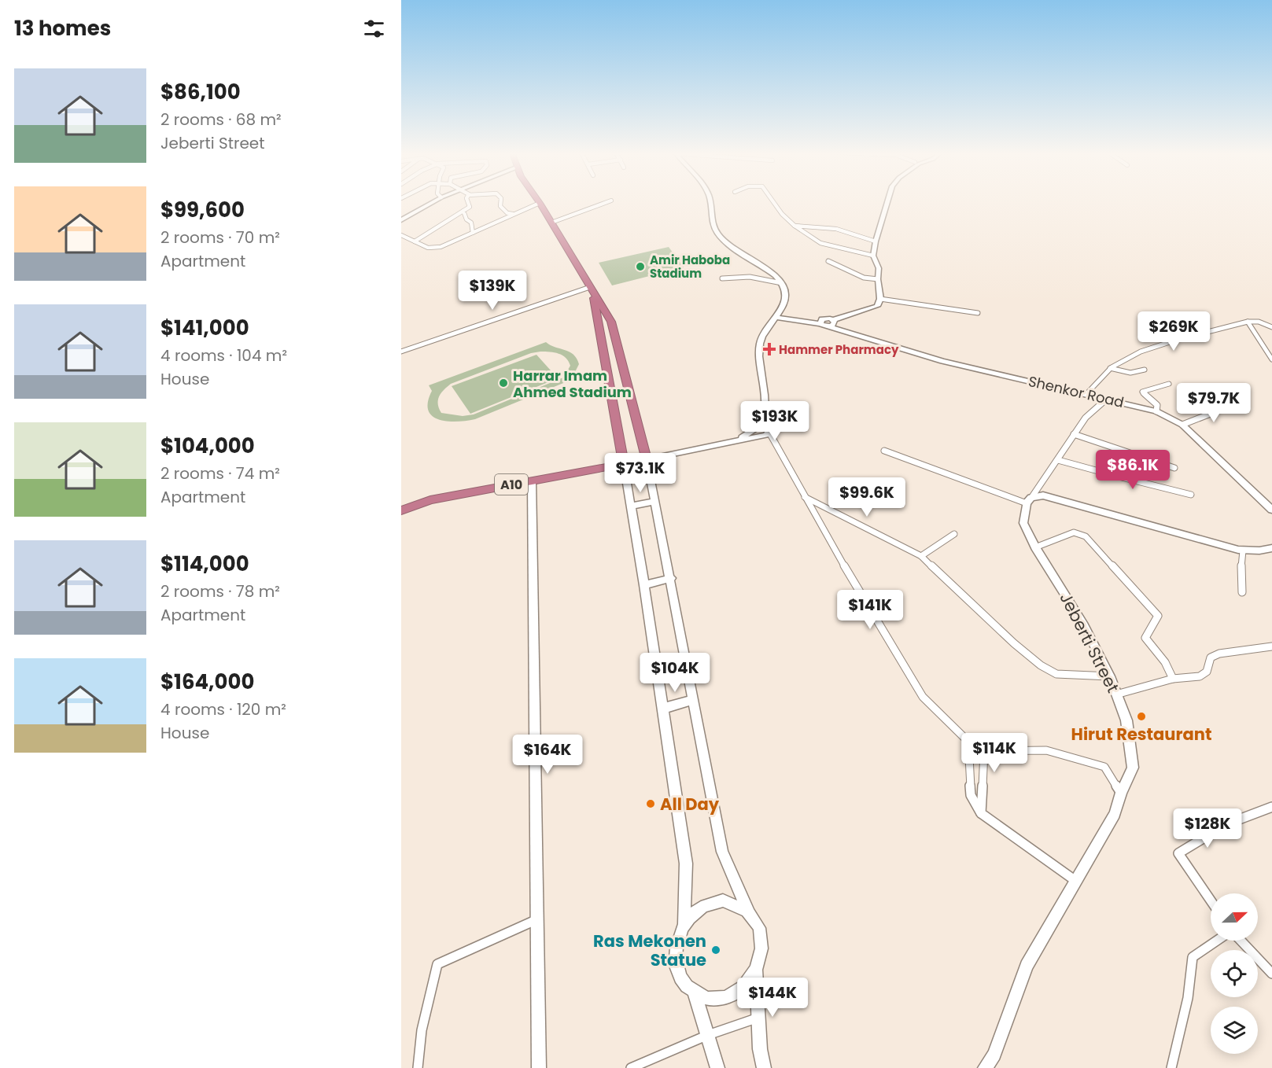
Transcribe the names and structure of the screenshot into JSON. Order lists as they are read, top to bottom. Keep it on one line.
{"streets":{"highway":["A10"],"main road":["Shenkor Road","Jeberti Street"]},"places":{"other":["Amir Haboba Stadium","Harrar Imam Ahmed Stadium","Hirut Restaurant","All Day","Ras Mekonen Statue"],"health":["Hammer Pharmacy"]},"north":"right","page":{"heading":"13 homes","list":[{"name":"$86,100","note":"2 rooms · 68 m² · Jeberti Street"},{"name":"$99,600","note":"2 rooms · 70 m² · Apartment"},{"name":"$141,000","note":"4 rooms · 104 m² · House"},{"name":"$104,000","note":"2 rooms · 74 m² · Apartment"},{"name":"$114,000","note":"2 rooms · 78 m² · Apartment"},{"name":"$164,000","note":"4 rooms · 120 m² · House"}],"price":["$139K","$269K","$79.7K","$193K","$86.1K","$73.1K","$99.6K","$141K","$104K","$114K","$164K","$128K","$144K"]}}
